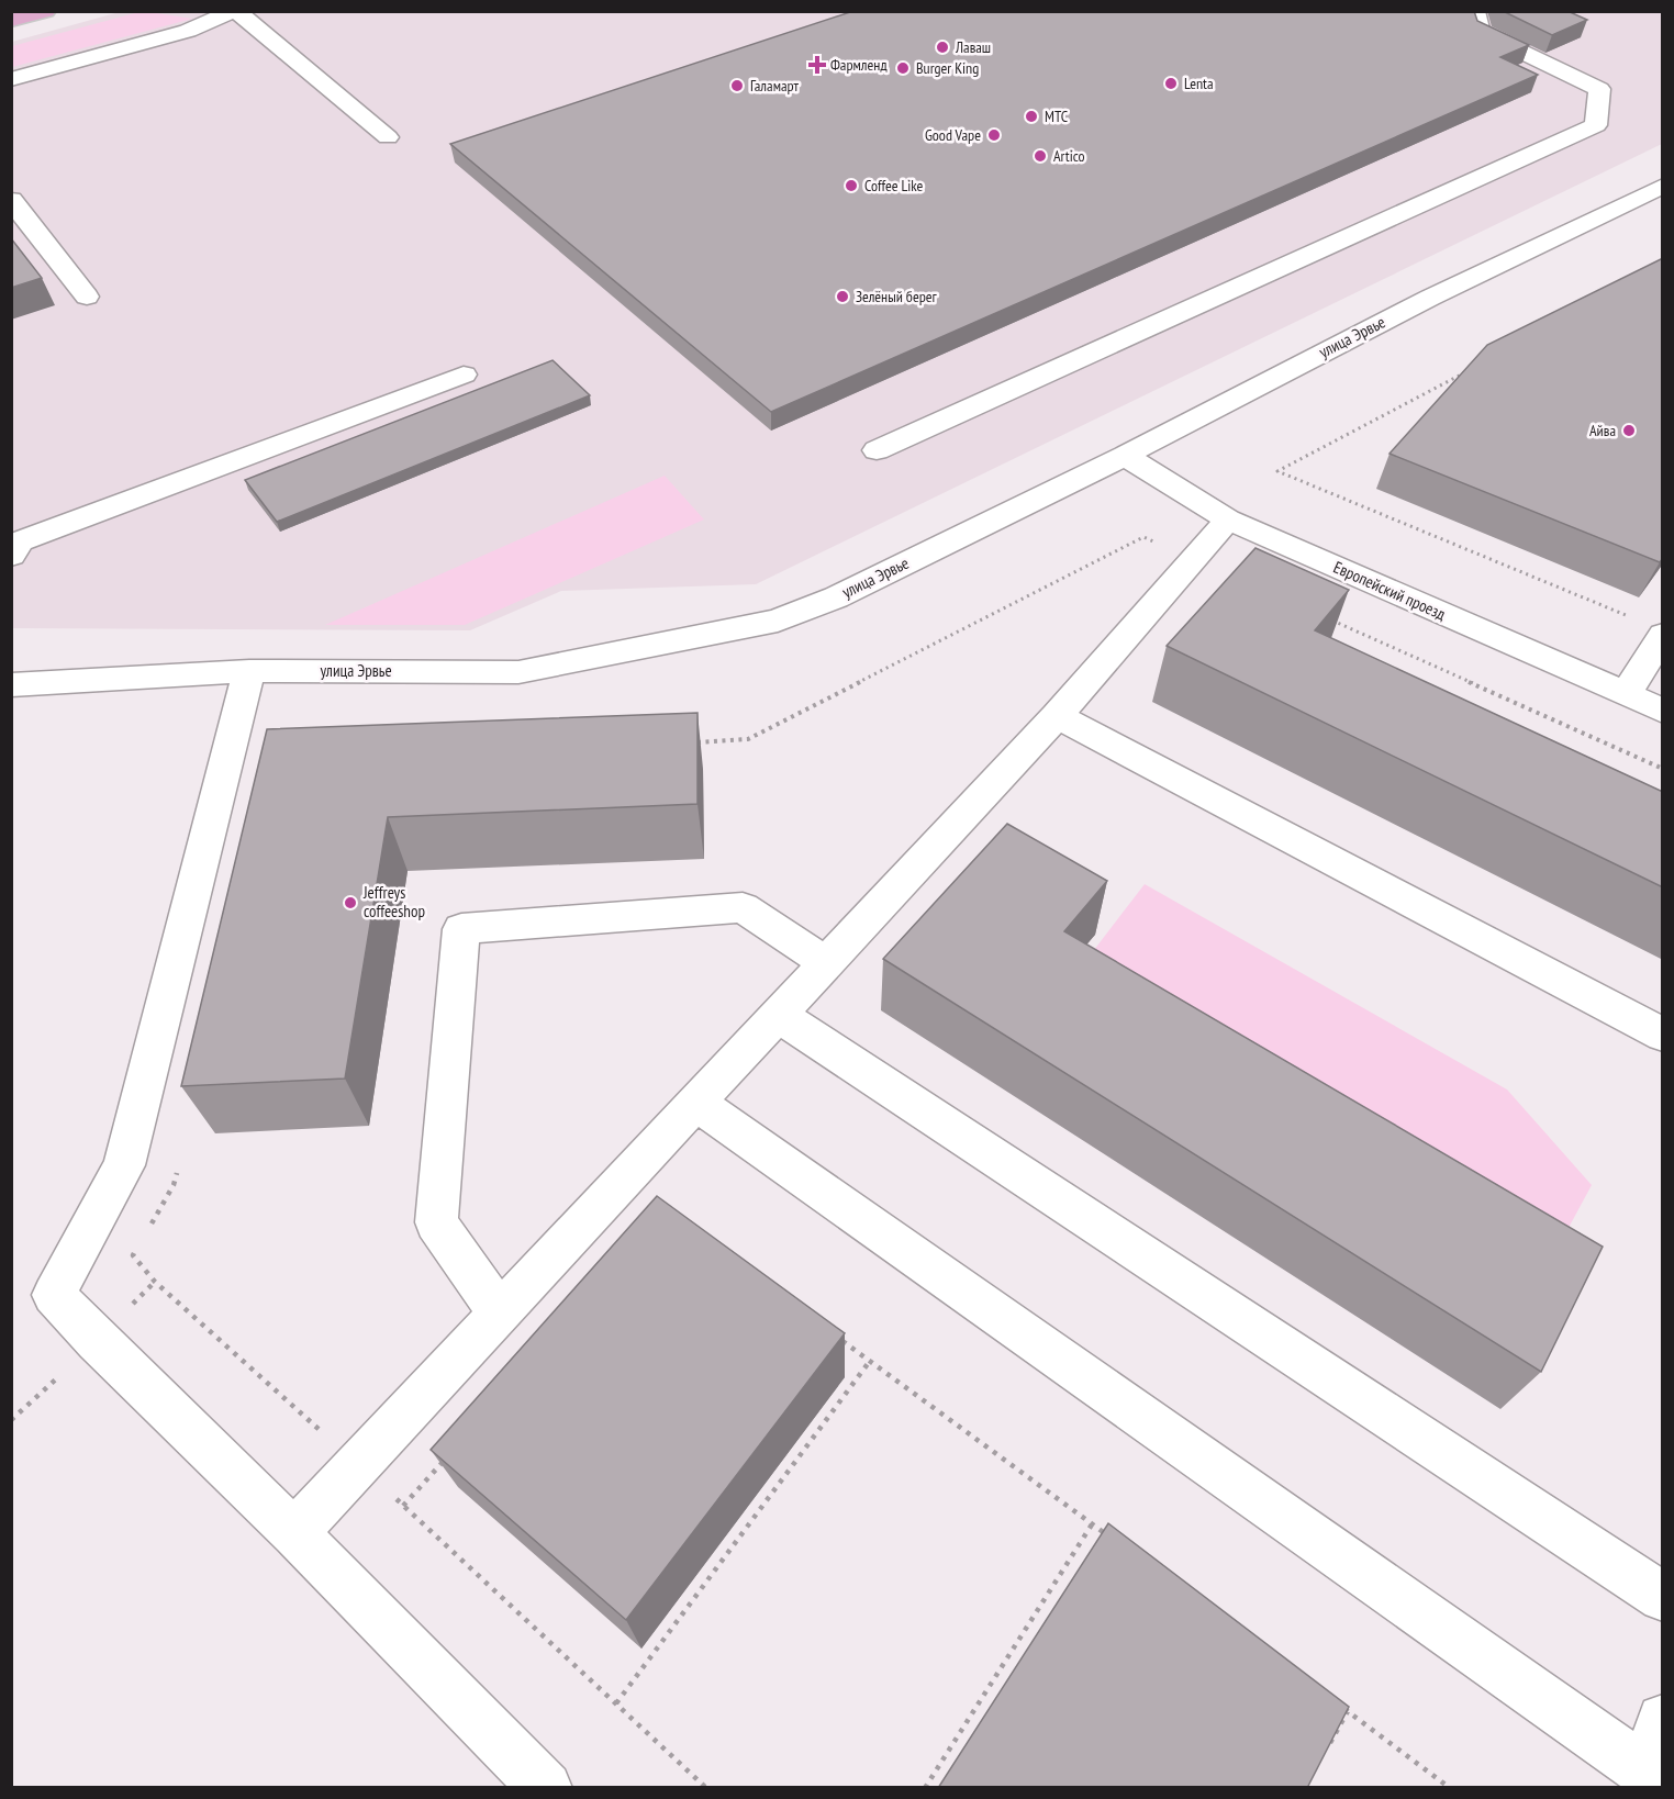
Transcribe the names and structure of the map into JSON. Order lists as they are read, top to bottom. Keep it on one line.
{"streets":{"street":["улица Эрвье","Европейский проезд"]},"crossings":[["улица Эрвье","Европейский проезд"]],"places":{"other":["Лаваш","Burger King","Lenta","Галамарт","МТС","Good Vape","Artico","Coffee Like","Зелёный берег","Айва","Jeffreys coffeeshop"],"health":["Фармленд"]}}
